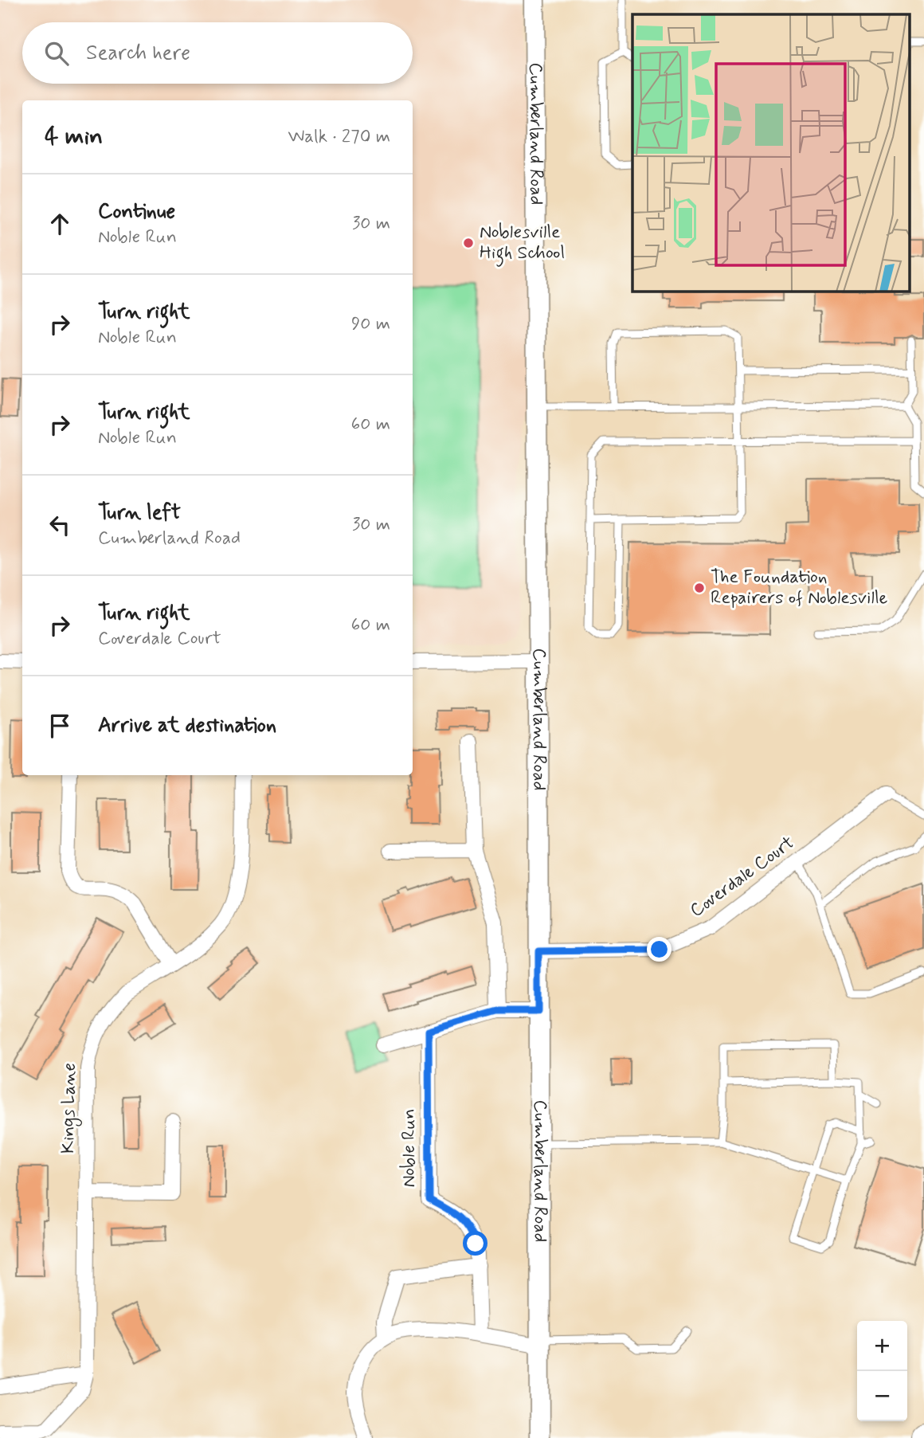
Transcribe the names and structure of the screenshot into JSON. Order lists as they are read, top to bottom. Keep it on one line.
{"streets":{"street":["Cumberland Road","Coverdale Court","Kings Lane","Noble Run"]},"crossings":[["Cumberland Road","Coverdale Court"]],"places":["Noblesville High School","The Foundation Repairers of Noblesville"],"page":{"search":"Search here","heading":["4 min","Walk · 270 m"],"list":[["Continue","Noble Run","30 m"],["Turn right","Noble Run","90 m"],["Turn right","Noble Run","60 m"],["Turn left","Cumberland Road","30 m"],["Turn right","Coverdale Court","60 m"],"Arrive at destination"],"map_buttons":["+","−"]}}
